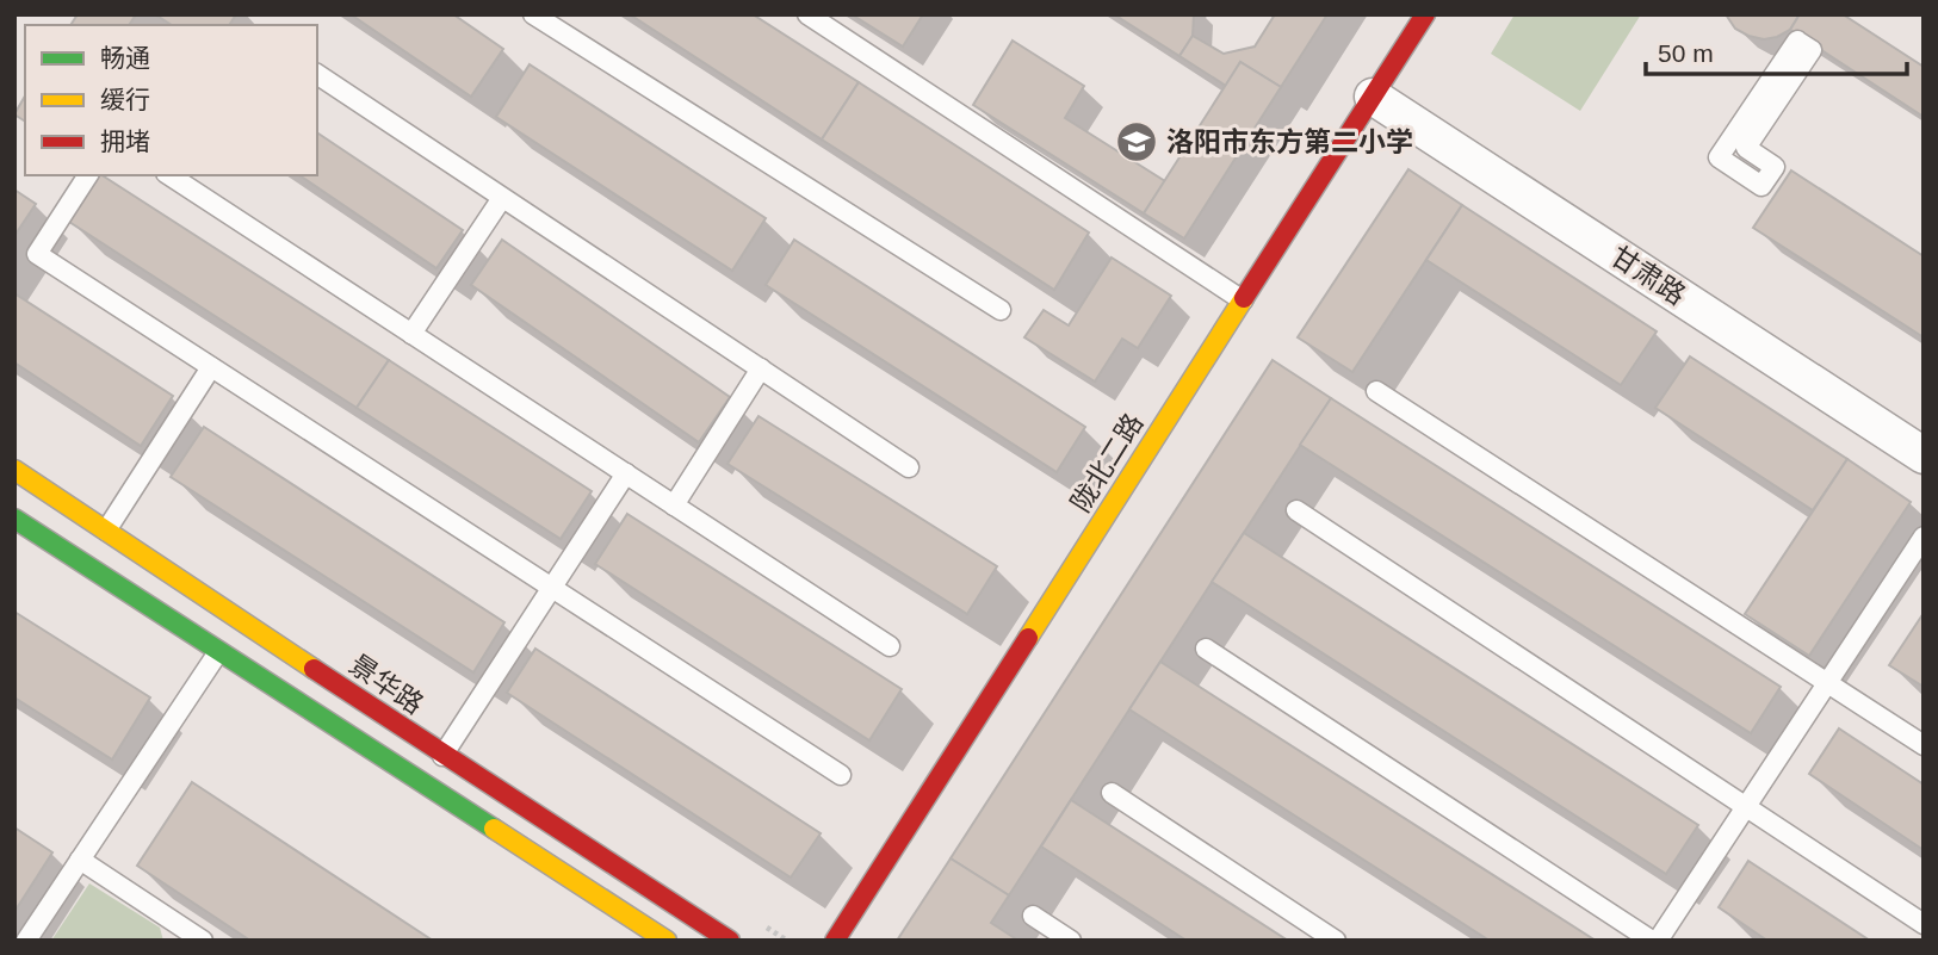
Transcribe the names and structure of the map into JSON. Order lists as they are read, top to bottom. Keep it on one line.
{"streets":{"main road":["陇北二路","景华路"],"street":["甘肃路"]},"crossings":[["甘肃路","陇北二路"]],"places":{"school or university":["洛阳市东方第二小学"]},"legend":["畅通","缓行","拥堵"],"scale_bar":"50 m"}
